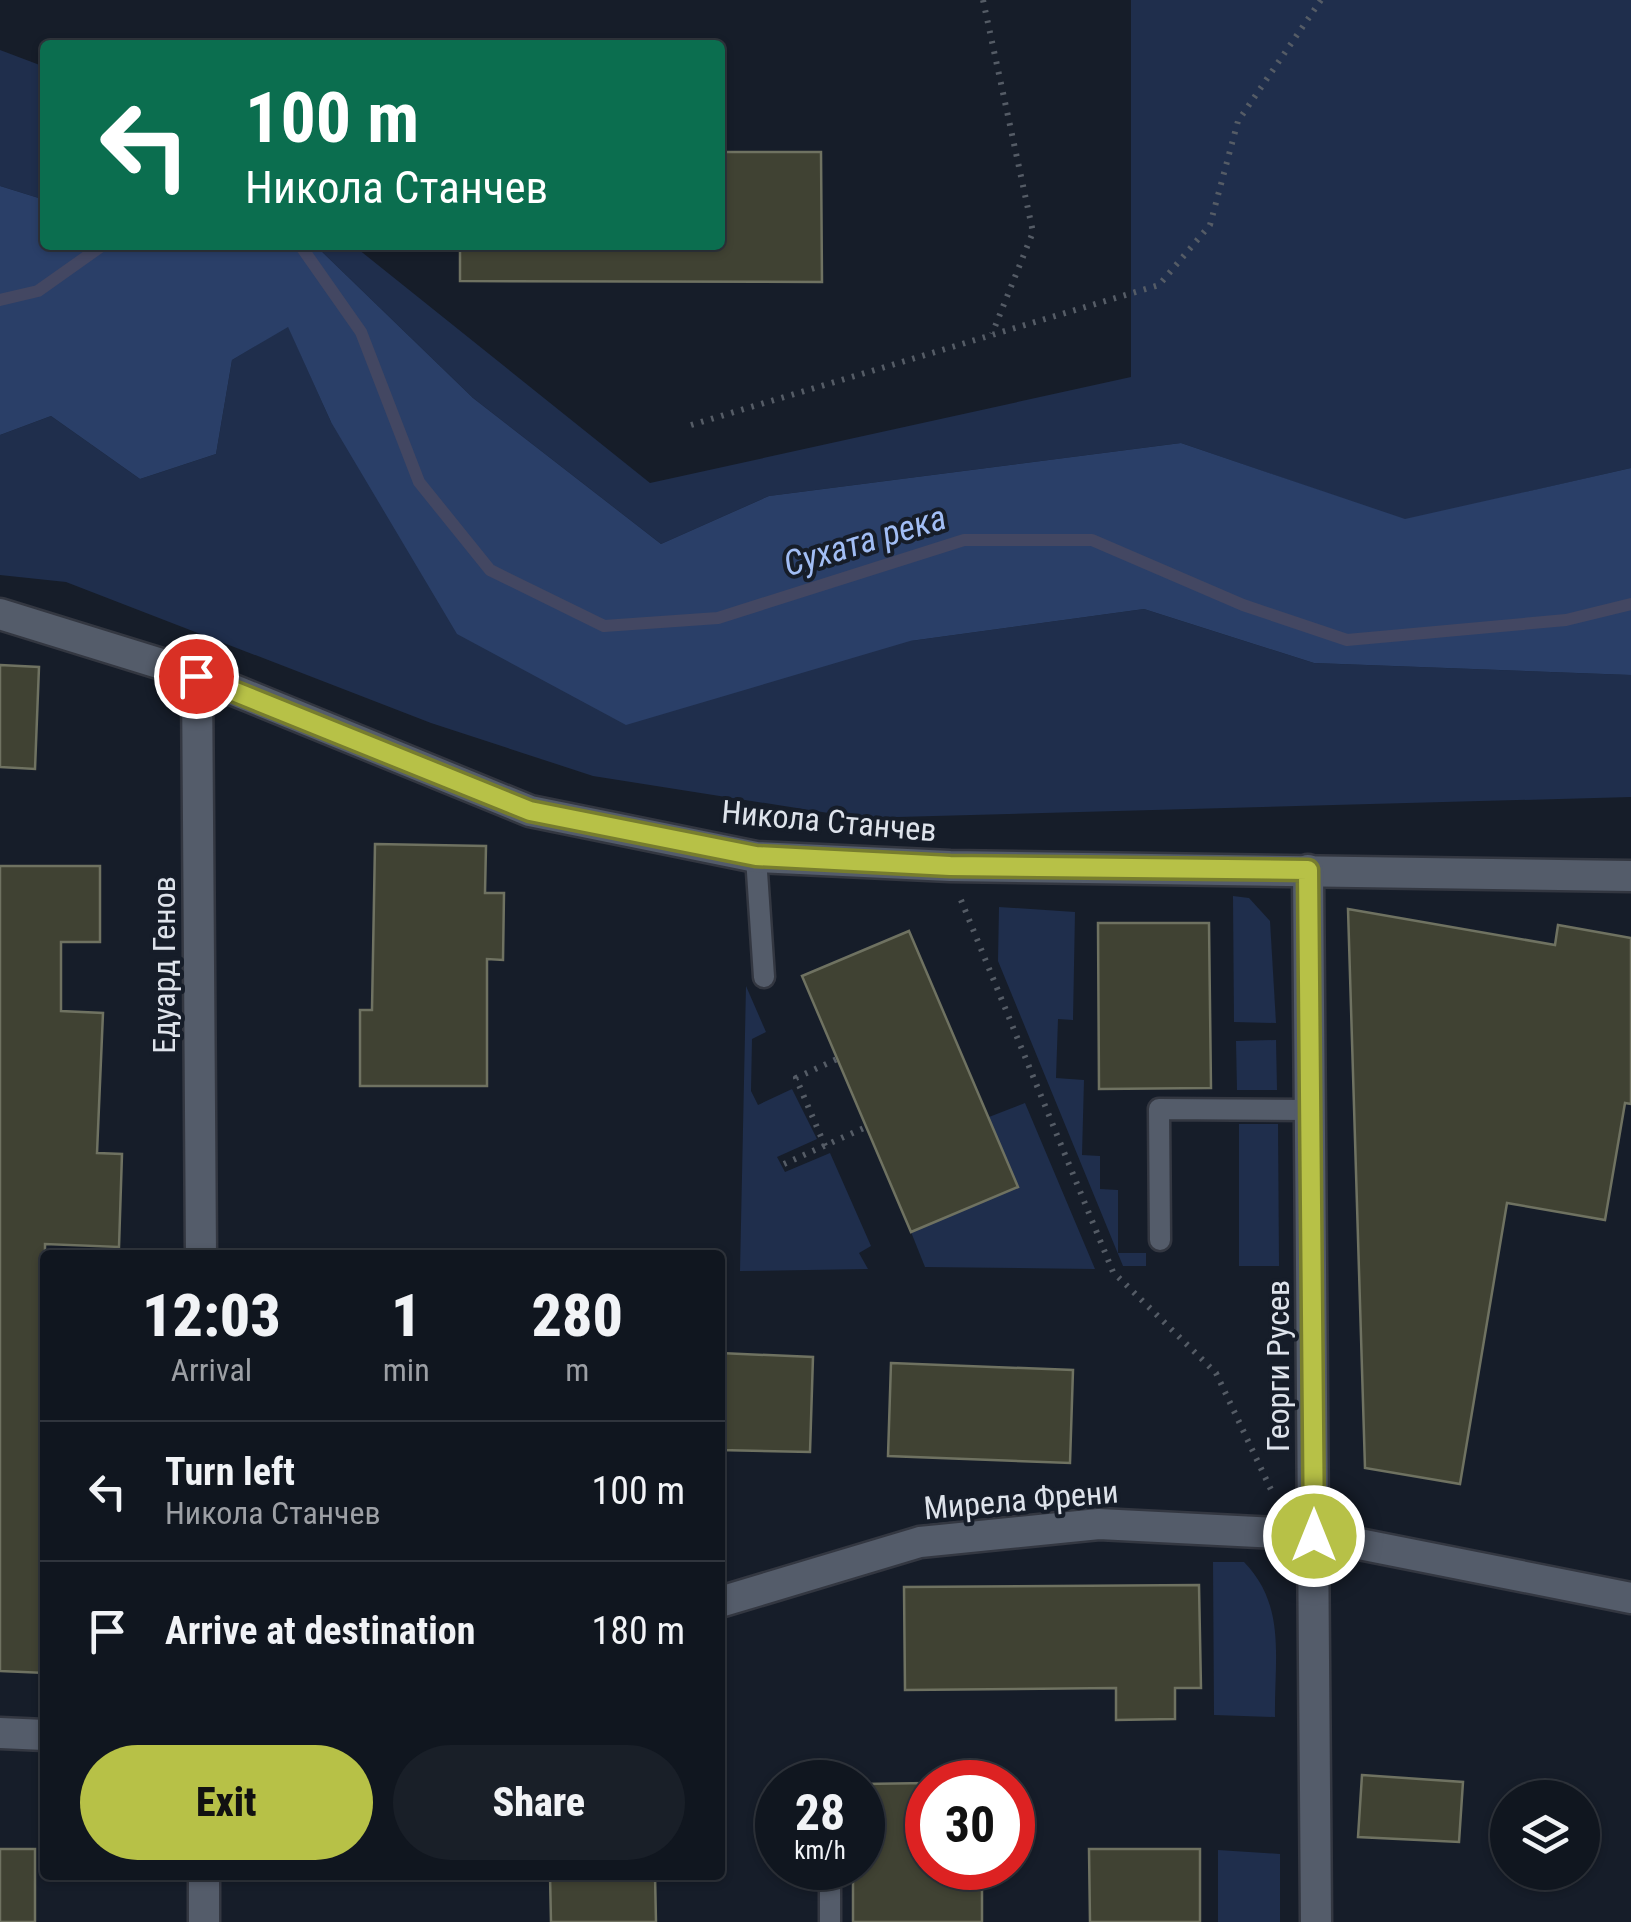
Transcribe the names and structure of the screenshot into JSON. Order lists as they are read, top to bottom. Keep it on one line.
{"streets":{"street":["Никола Станчев","Едуард Генов","Георги Русев","Мирела Френи"]},"crossings":[["Никола Станчев","Едуард Генов"],["Никола Станчев","Георги Русев"],["Георги Русев","Мирела Френи"]],"water":["Сухата река"],"page":{"turn":["100 m","Никола Станчев"],"eta":["12:03","Arrival","1","min","280","m"],"list":[{"name":"Turn left","note":"Никола Станчев","value":"100 m"},{"name":"Arrive at destination","value":"180 m"}],"buttons":["Exit","Share"],"speed":"28 km/h","limit":"30"}}
